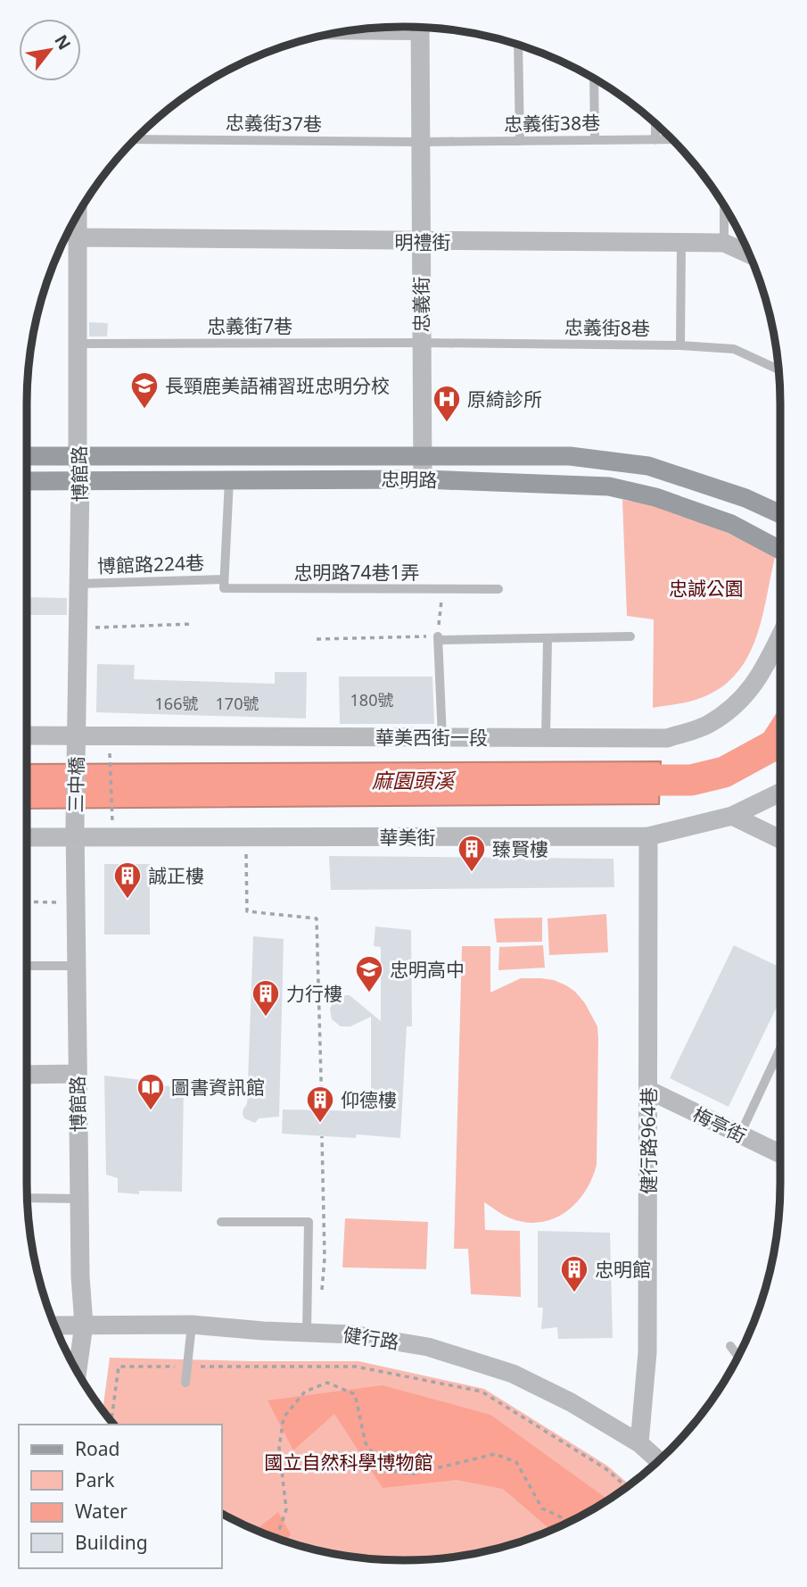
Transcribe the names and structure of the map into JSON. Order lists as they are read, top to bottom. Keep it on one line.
{"streets":{"main road":["忠明路"],"street":["明禮街","忠義街","博館路","華美西街一段","三中橋","華美街","梅亭街","健行路964巷","健行路"],"lane":["忠義街37巷","忠義街38巷","忠義街7巷","忠義街8巷","博館路224巷","忠明路74巷1弄"]},"crossings":[["忠義街37巷","忠義街38巷"],["忠義街37巷","忠義街"],["忠義街38巷","忠義街"],["明禮街","忠義街"],["明禮街","博館路"],["忠義街","忠義街7巷"],["忠義街","忠義街8巷"],["忠義街","忠明路"],["忠義街7巷","忠義街8巷"],["忠義街7巷","博館路"],["博館路","忠明路"],["博館路","博館路224巷"],["博館路","華美西街一段"],["博館路","三中橋"],["博館路","華美街"],["博館路","健行路"],["博館路224巷","忠明路74巷1弄"],["華美西街一段","三中橋"],["三中橋","華美街"],["華美街","健行路964巷"],["梅亭街","健行路964巷"],["健行路964巷","健行路"]],"water":["麻園頭溪"],"parks":["忠誠公園","國立自然科學博物館"],"places":{"school or university":["長頸鹿美語補習班忠明分校","忠明高中"],"hospital":["原綺診所"],"building":["臻賢樓","誠正樓","力行樓","仰德樓","忠明館"],"library":["圖書資訊館"]},"house_numbers":["180號","166號","170號"],"legend":["Road","Park","Water","Building"],"north":"top right"}
